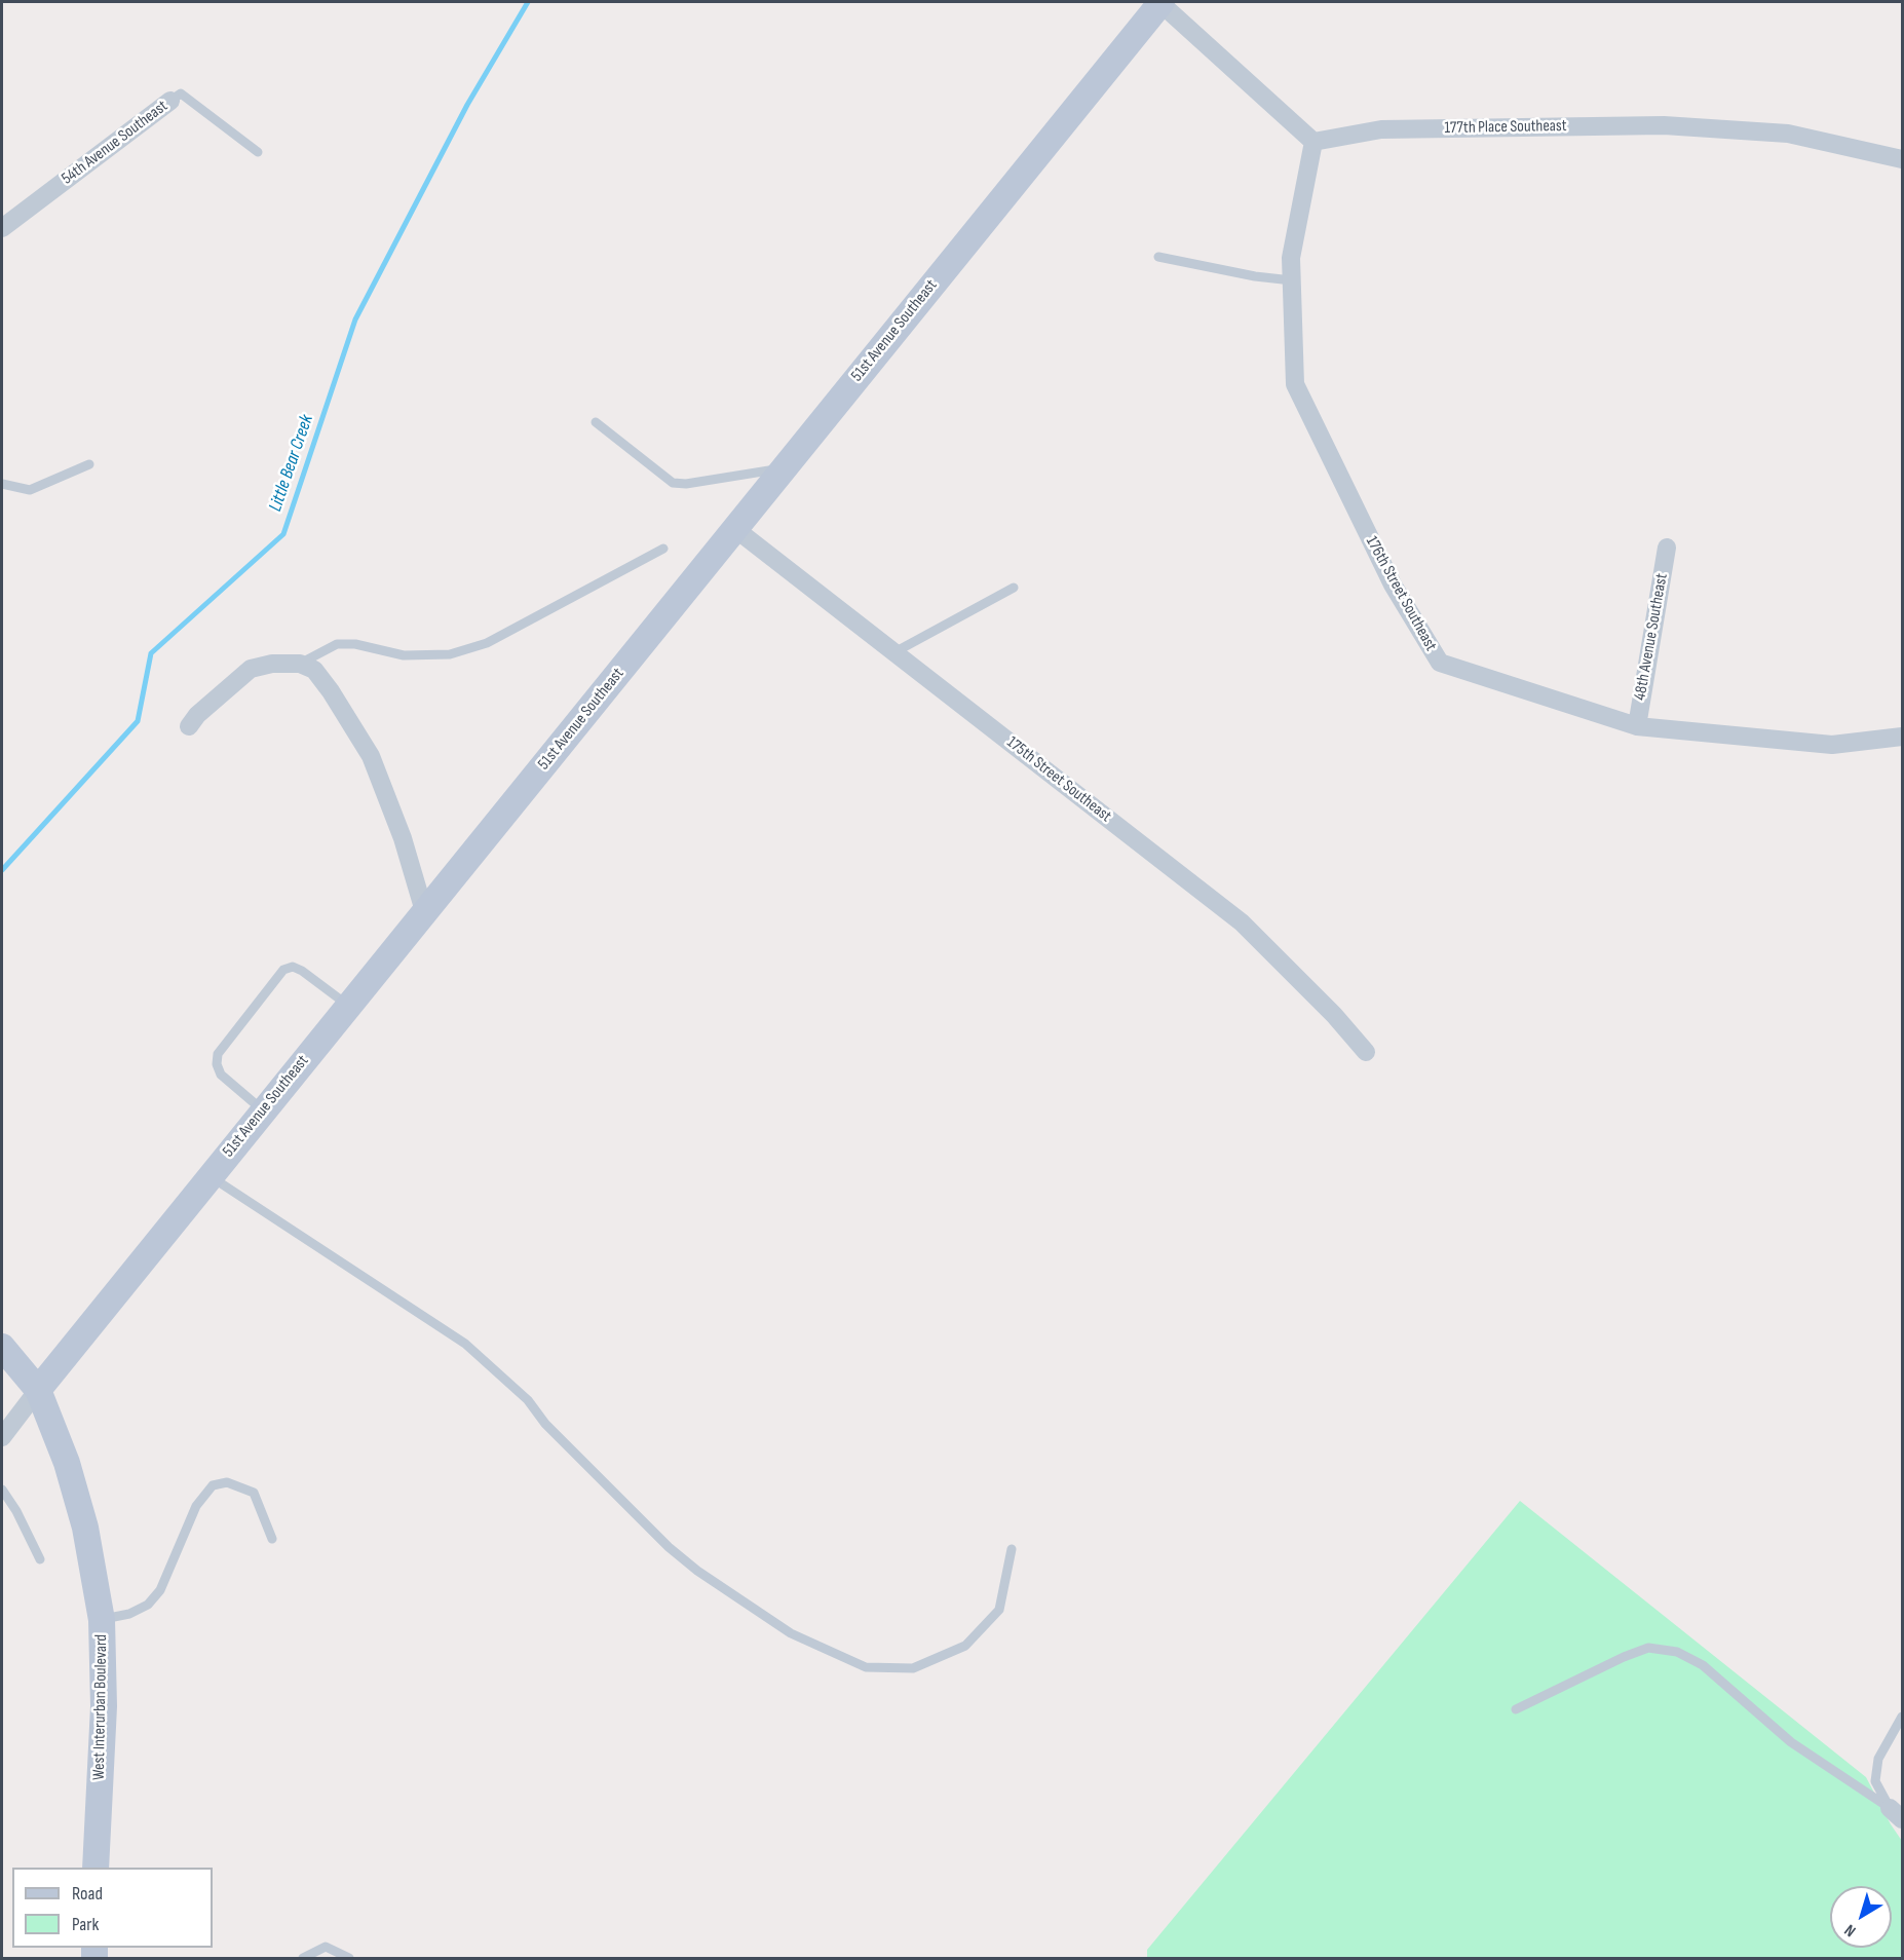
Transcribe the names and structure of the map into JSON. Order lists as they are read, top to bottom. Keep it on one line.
{"streets":{"street":["177th Place Southeast","54th Avenue Southeast","51st Avenue Southeast","176th Street Southeast","48th Avenue Southeast","175th Street Southeast","West Interurban Boulevard"]},"crossings":[["177th Place Southeast","176th Street Southeast"],["51st Avenue Southeast","175th Street Southeast"],["51st Avenue Southeast","West Interurban Boulevard"],["176th Street Southeast","48th Avenue Southeast"]],"water":["Little Bear Creek"],"legend":["Road","Park"],"north":"bottom left"}
